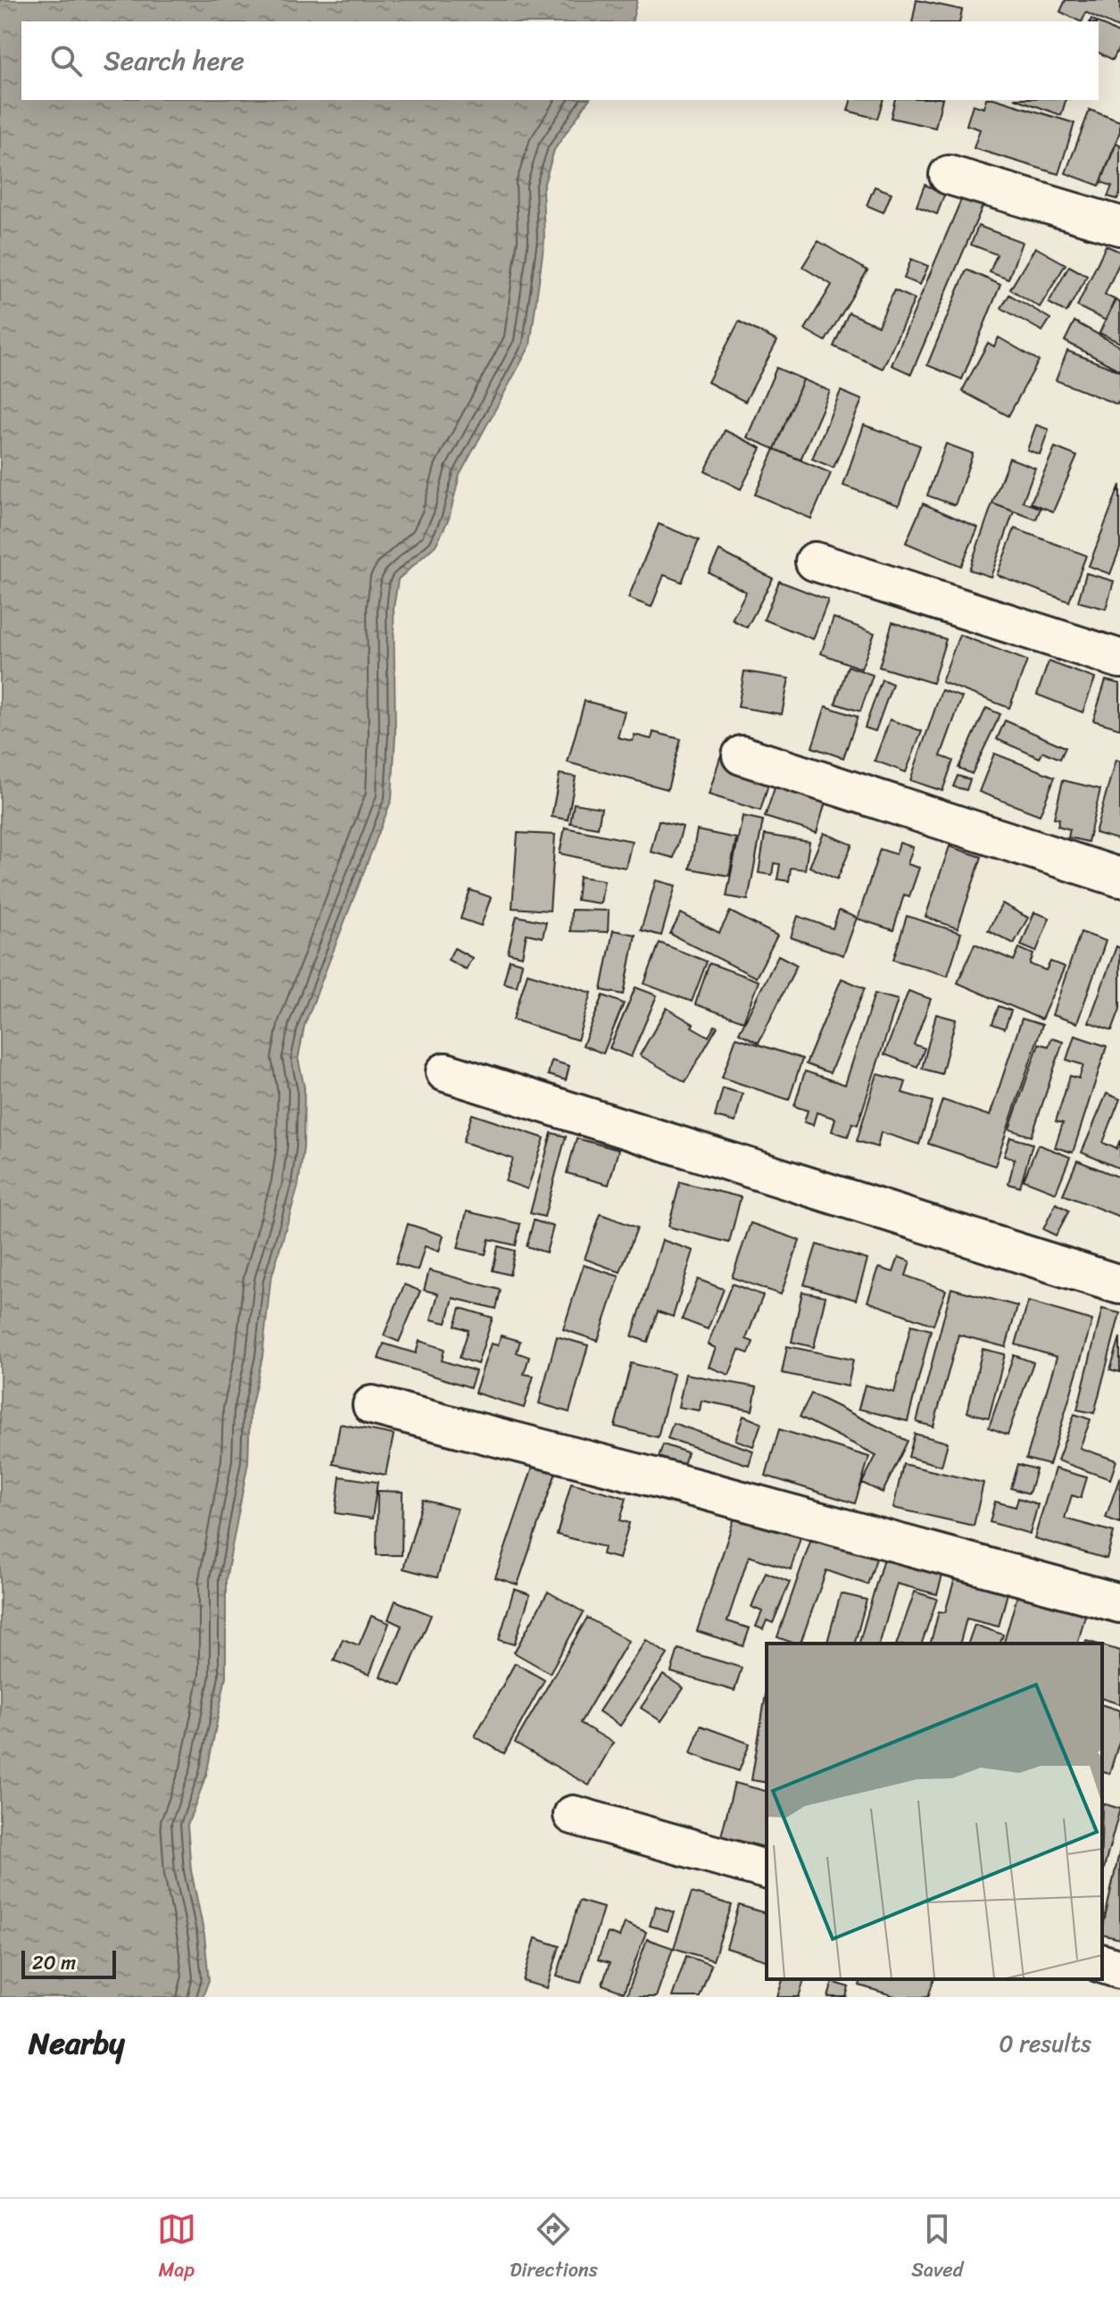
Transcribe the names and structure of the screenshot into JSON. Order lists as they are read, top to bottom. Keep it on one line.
{"scale_bar":"20 m","page":{"search":"Search here","scale":"20 m","heading":["Nearby","0 results"],"nav":["Map","Directions","Saved"]}}
